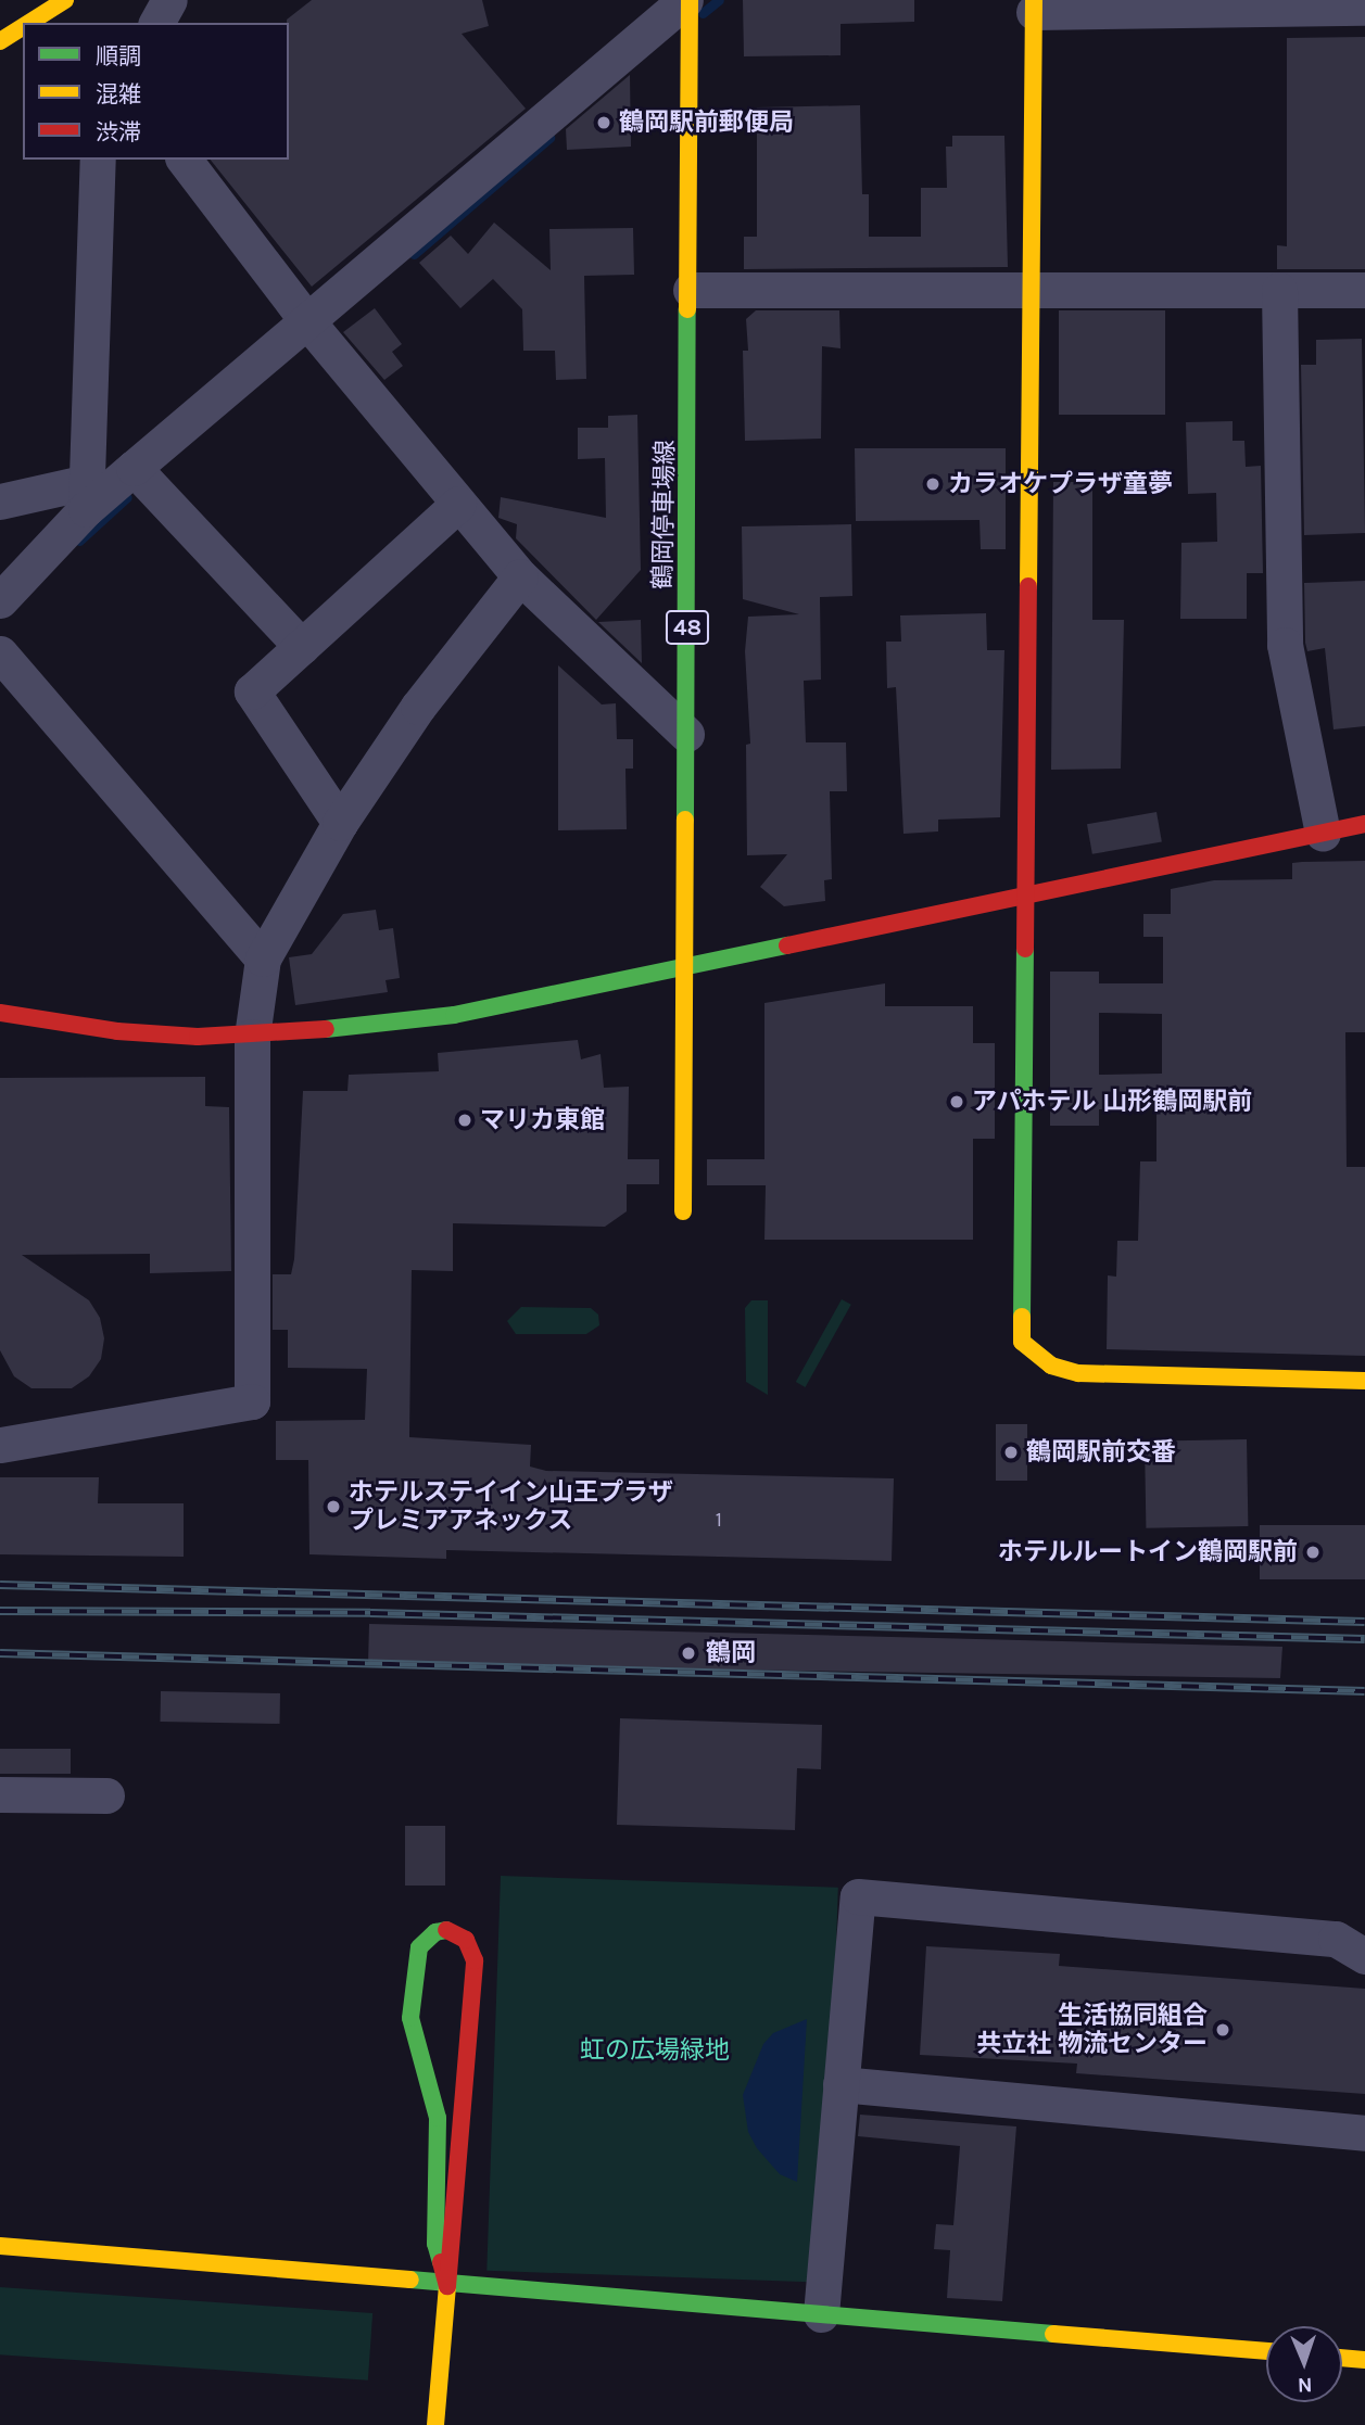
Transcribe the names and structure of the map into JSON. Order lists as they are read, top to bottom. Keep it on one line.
{"streets":{"street":["鶴岡停車場線","48"]},"parks":["虹の広場緑地"],"places":["鶴岡駅前郵便局","カラオケプラザ童夢","アパホテル 山形鶴岡駅前","マリカ東館","鶴岡駅前交番","ホテルステイイン山王プラザ プレミアアネックス","ホテルルートイン鶴岡駅前","鶴岡","生活協同組合 共立社 物流センター"],"house_numbers":["1"],"legend":["順調","混雑","渋滞"],"north":"bottom"}
